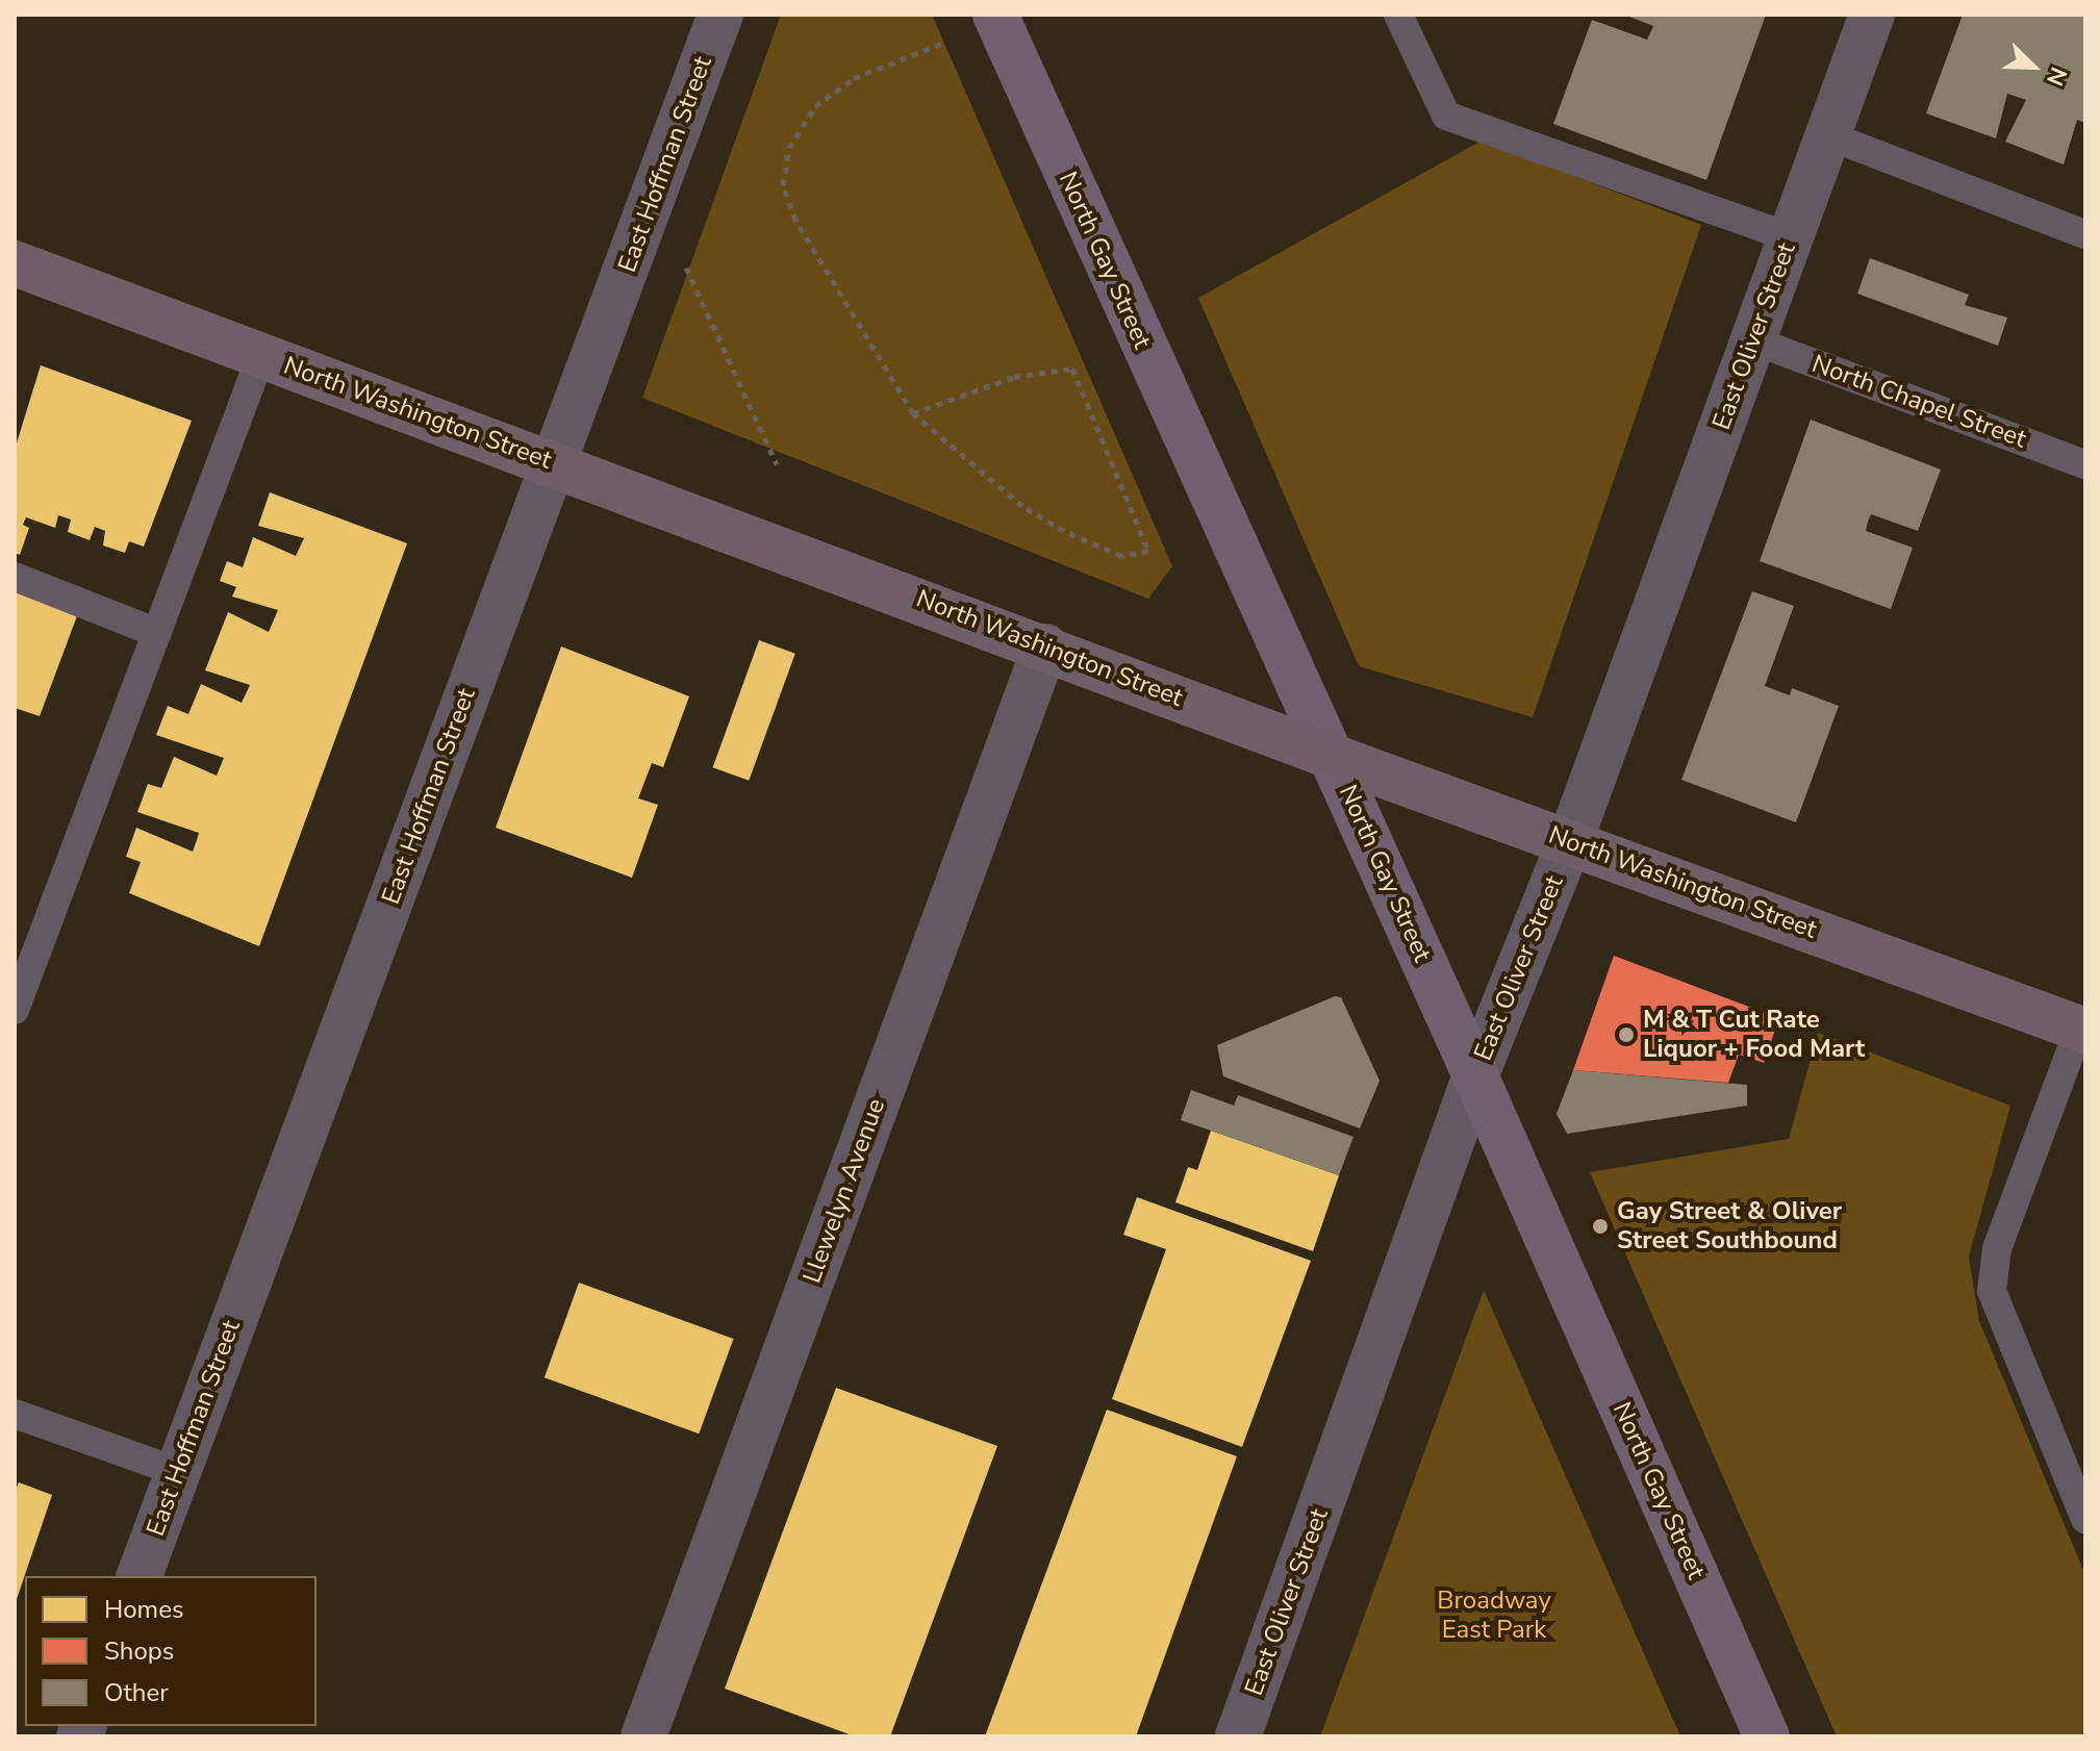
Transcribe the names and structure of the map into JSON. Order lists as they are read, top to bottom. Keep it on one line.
{"streets":{"main road":["North Gay Street","North Washington Street"],"street":["East Hoffman Street","East Oliver Street","Llewelyn Avenue"],"lane":["North Chapel Street"]},"crossings":[["East Hoffman Street","North Washington Street"],["North Gay Street","East Oliver Street"],["North Gay Street","North Washington Street"],["East Oliver Street","North Chapel Street"],["East Oliver Street","North Washington Street"],["North Washington Street","Llewelyn Avenue"]],"parks":["Broadway East Park"],"places":["M & T Cut Rate Liquor + Food Mart","Gay Street & Oliver Street Southbound"],"legend":["Homes","Shops","Other"],"north":"bottom right"}
